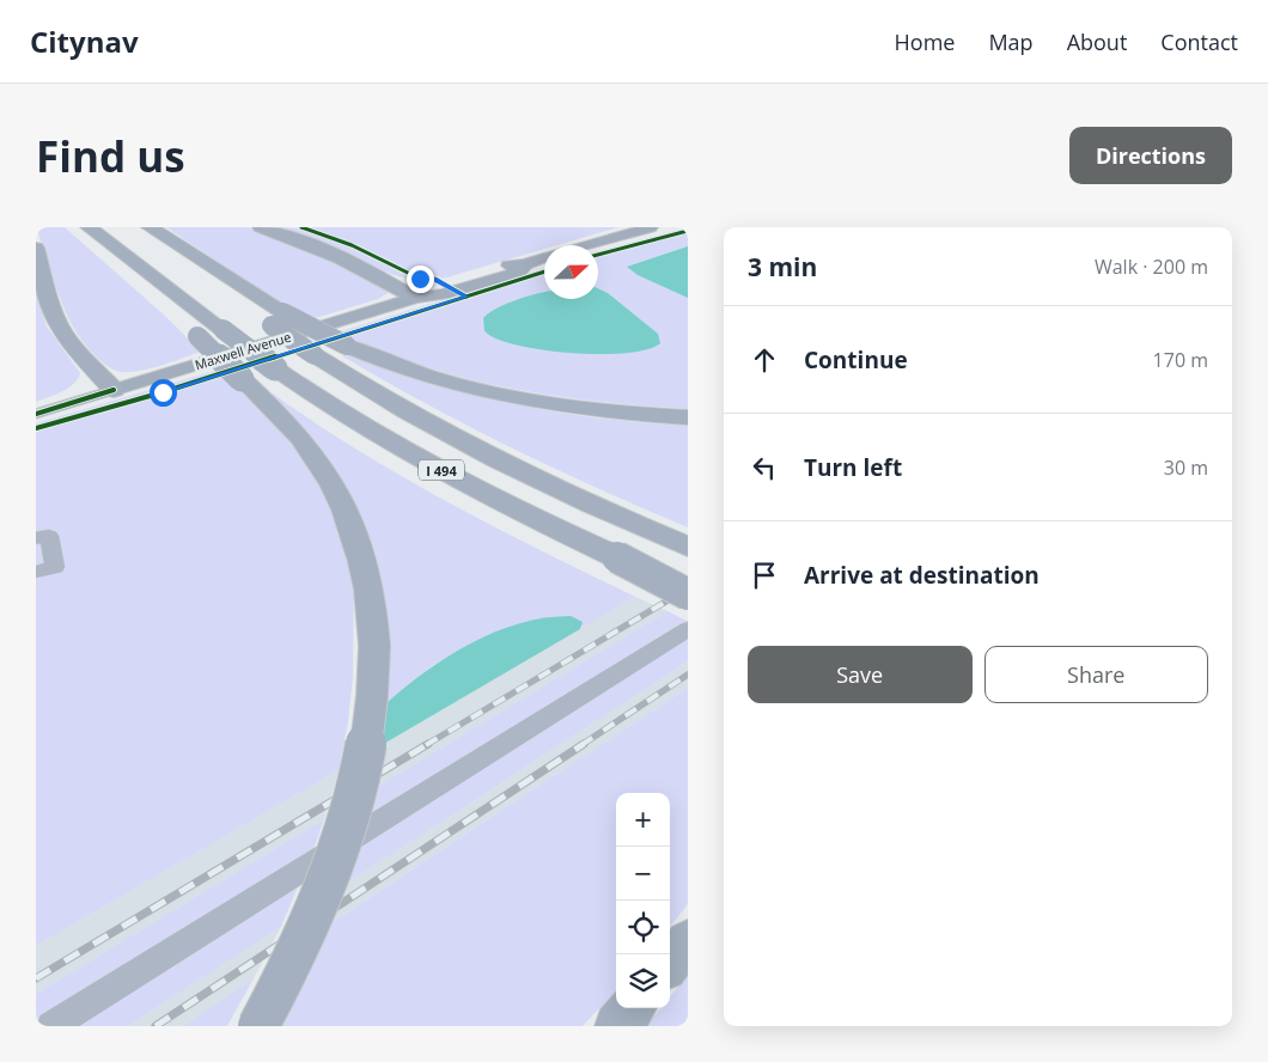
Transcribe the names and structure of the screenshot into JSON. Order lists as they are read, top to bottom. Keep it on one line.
{"streets":{"highway":["I 494"],"main road":["Maxwell Avenue"]},"north":"right","page":{"header":"Citynav","nav":["Home","Map","About","Contact"],"buttons":["Directions",["Save","Share"]],"title":"Find us","heading":["3 min","Walk · 200 m"],"list":[["Continue","170 m"],["Turn left","30 m"],"Arrive at destination"],"map_buttons":["+","−"]}}
